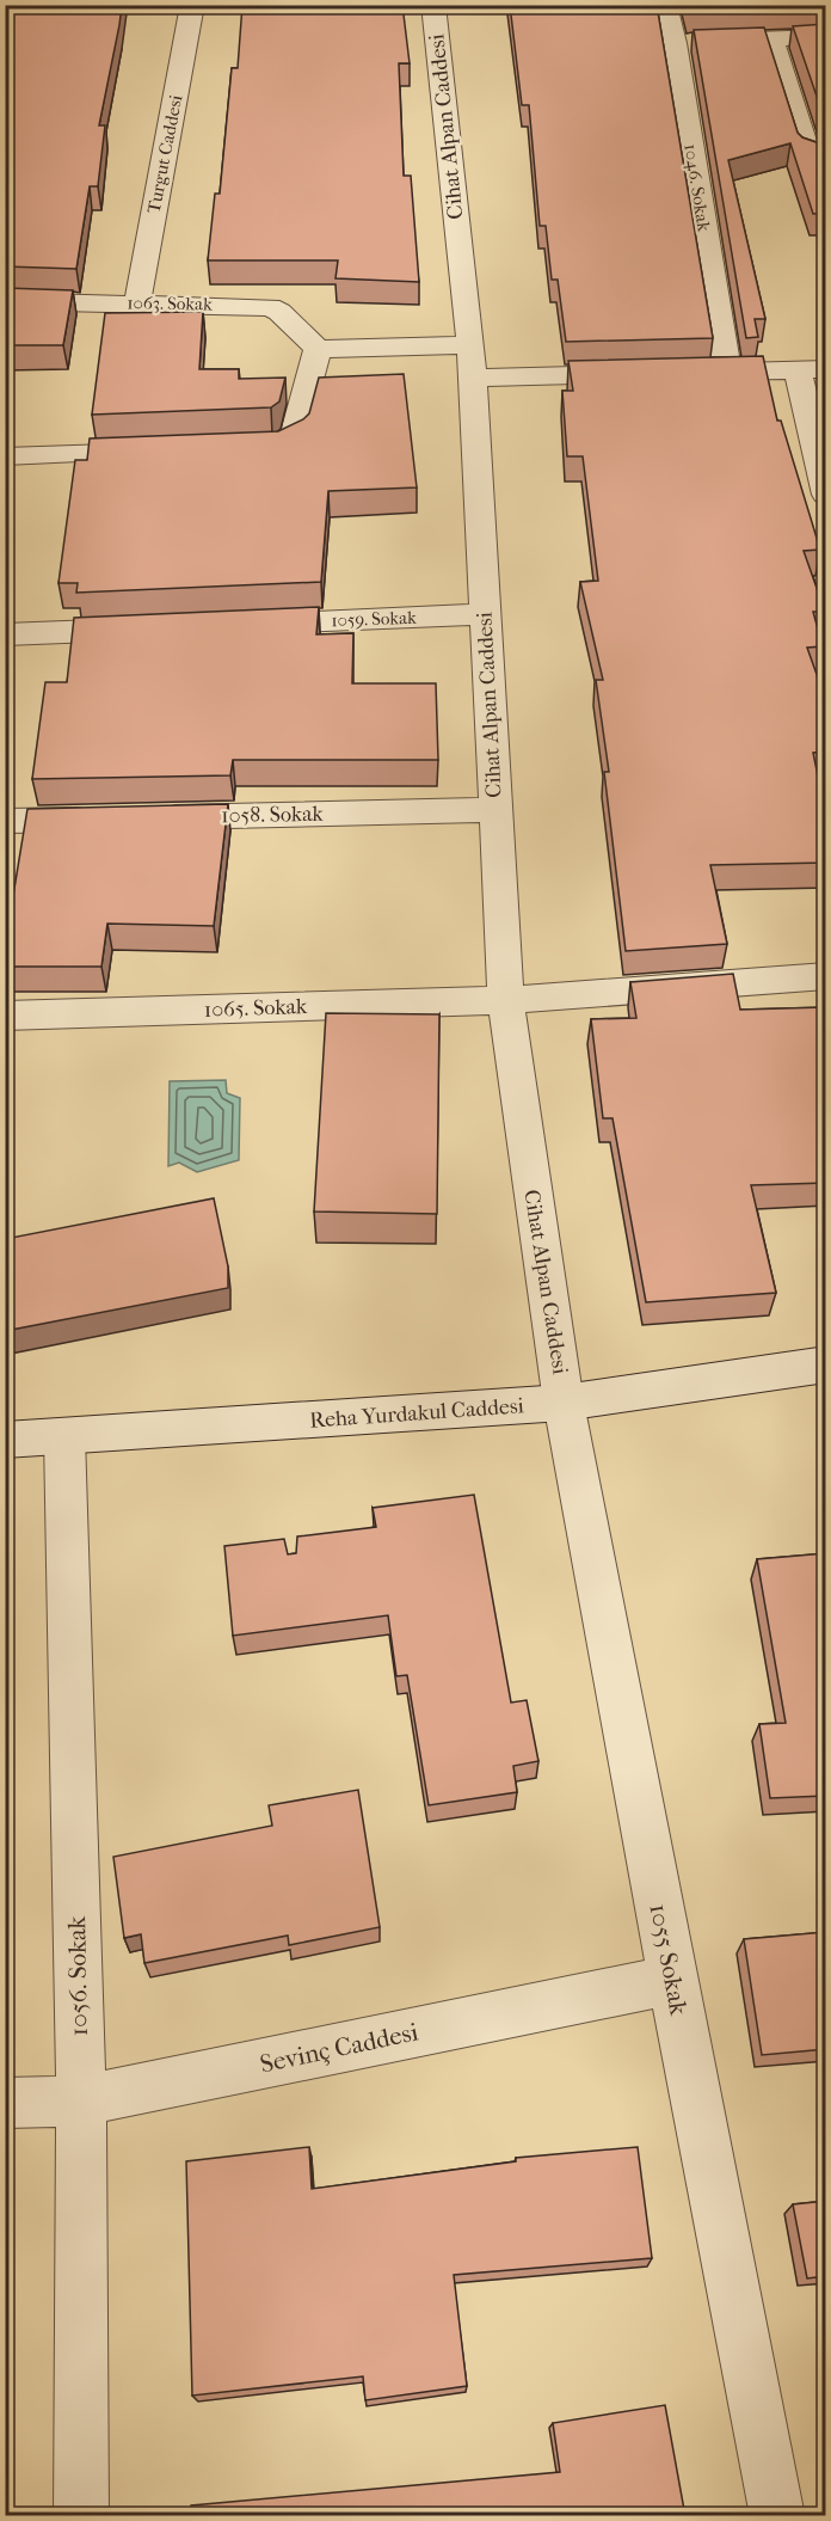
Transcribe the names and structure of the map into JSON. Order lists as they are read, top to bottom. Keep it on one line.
{"streets":{"street":["Cihat Alpan Caddesi","Turgut Caddesi","1046. Sokak","1063. Sokak","1059. Sokak","1058. Sokak","1065. Sokak","Reha Yurdakul Caddesi","1055 Sokak","1056. Sokak","Sevinç Caddesi"]},"crossings":[["Cihat Alpan Caddesi","1059. Sokak"],["Cihat Alpan Caddesi","1058. Sokak"],["Cihat Alpan Caddesi","1065. Sokak"],["Cihat Alpan Caddesi","Reha Yurdakul Caddesi"],["Cihat Alpan Caddesi","1055 Sokak"],["Turgut Caddesi","1063. Sokak"],["Reha Yurdakul Caddesi","1055 Sokak"],["Reha Yurdakul Caddesi","1056. Sokak"],["1055 Sokak","Sevinç Caddesi"],["1056. Sokak","Sevinç Caddesi"]]}
